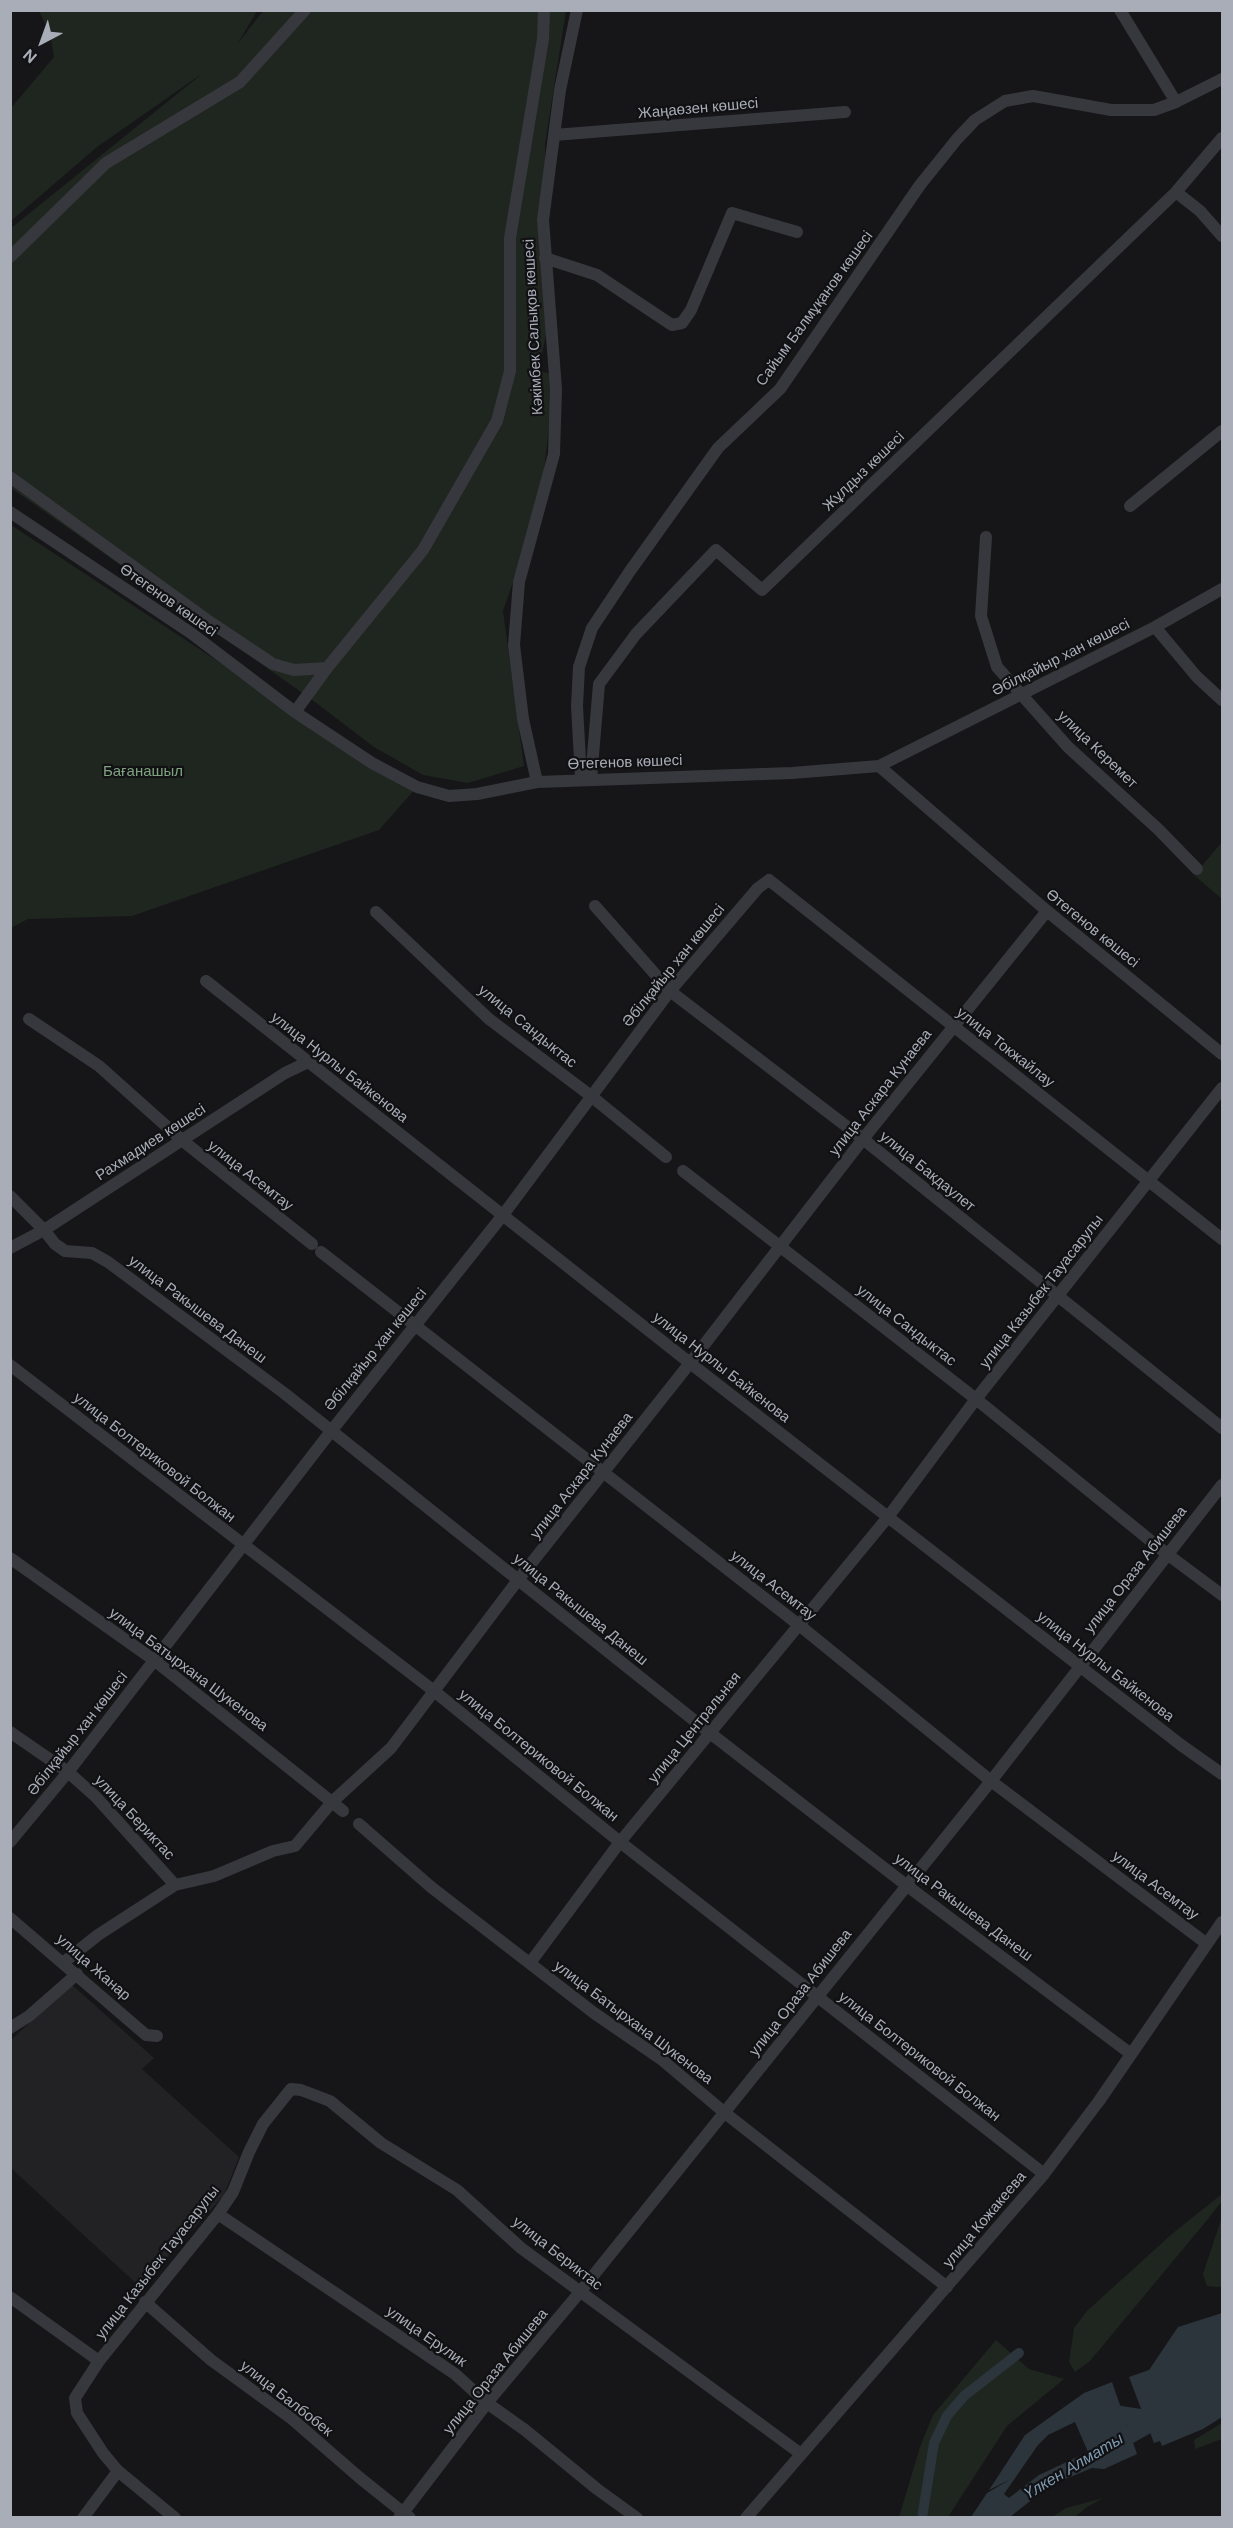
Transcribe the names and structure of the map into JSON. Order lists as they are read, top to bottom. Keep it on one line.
{"streets":{"street":["Жаңаөзен көшесі","Сайым Балмұқанов көшесі","Кәкімбек Салықов көшесі","Жұлдыз көшесі","Өтегенов көшесі","Әбілқайыр хан көшесі","улица Керемет","улица Сандыктас","улица Токжайлау","улица Нурлы Байкенова","улица Аскара Кунаева","Рахмадиев көшесі","улица Бакдаулет","улица Асемтау","улица Казыбек Тауасарулы","улица Ракышева Данеш","улица Болтериковой Болжан","улица Ораза Абишева","улица Батырхана Шукенова","улица Центральная","улица Бериктас","улица Жанар","улица Кожакеева","улица Ерулик","улица Балбобек"]},"crossings":[["Жаңаөзен көшесі","Кәкімбек Салықов көшесі"],["Сайым Балмұқанов көшесі","Жұлдыз көшесі"],["Сайым Балмұқанов көшесі","Өтегенов көшесі"],["Кәкімбек Салықов көшесі","Өтегенов көшесі"],["Жұлдыз көшесі","Өтегенов көшесі"],["Өтегенов көшесі","Әбілқайыр хан көшесі"],["Өтегенов көшесі","улица Аскара Кунаева"],["Әбілқайыр хан көшесі","улица Керемет"],["Әбілқайыр хан көшесі","улица Сандыктас"],["Әбілқайыр хан көшесі","улица Токжайлау"],["Әбілқайыр хан көшесі","улица Нурлы Байкенова"],["Әбілқайыр хан көшесі","улица Бакдаулет"],["Әбілқайыр хан көшесі","улица Асемтау"],["Әбілқайыр хан көшесі","улица Ракышева Данеш"],["Әбілқайыр хан көшесі","улица Болтериковой Болжан"],["Әбілқайыр хан көшесі","улица Батырхана Шукенова"],["Әбілқайыр хан көшесі","улица Бериктас"],["улица Сандыктас","улица Аскара Кунаева"],["улица Сандыктас","улица Казыбек Тауасарулы"],["улица Сандыктас","улица Ораза Абишева"],["улица Токжайлау","улица Аскара Кунаева"],["улица Токжайлау","улица Казыбек Тауасарулы"],["улица Нурлы Байкенова","улица Аскара Кунаева"],["улица Нурлы Байкенова","Рахмадиев көшесі"],["улица Нурлы Байкенова","улица Казыбек Тауасарулы"],["улица Нурлы Байкенова","улица Ораза Абишева"],["улица Нурлы Байкенова","улица Центральная"],["улица Аскара Кунаева","улица Бакдаулет"],["улица Аскара Кунаева","улица Асемтау"],["улица Аскара Кунаева","улица Ракышева Данеш"],["улица Аскара Кунаева","улица Болтериковой Болжан"],["улица Аскара Кунаева","улица Батырхана Шукенова"],["улица Аскара Кунаева","улица Бериктас"],["улица Аскара Кунаева","улица Жанар"],["Рахмадиев көшесі","улица Асемтау"],["Рахмадиев көшесі","улица Ракышева Данеш"],["улица Бакдаулет","улица Казыбек Тауасарулы"],["улица Асемтау","улица Ораза Абишева"],["улица Асемтау","улица Центральная"],["улица Асемтау","улица Кожакеева"],["улица Казыбек Тауасарулы","улица Центральная"],["улица Казыбек Тауасарулы","улица Бериктас"],["улица Казыбек Тауасарулы","улица Ерулик"],["улица Казыбек Тауасарулы","улица Балбобек"],["улица Ракышева Данеш","улица Ораза Абишева"],["улица Ракышева Данеш","улица Центральная"],["улица Ракышева Данеш","улица Кожакеева"],["улица Болтериковой Болжан","улица Ораза Абишева"],["улица Болтериковой Болжан","улица Центральная"],["улица Болтериковой Болжан","улица Кожакеева"],["улица Ораза Абишева","улица Батырхана Шукенова"],["улица Ораза Абишева","улица Бериктас"],["улица Ораза Абишева","улица Ерулик"],["улица Ораза Абишева","улица Балбобек"],["улица Батырхана Шукенова","улица Центральная"],["улица Батырхана Шукенова","улица Кожакеева"],["улица Бериктас","улица Кожакеева"]],"water":["Үлкен Алматы"],"parks":["Бағанашыл"],"north":"bottom left"}
